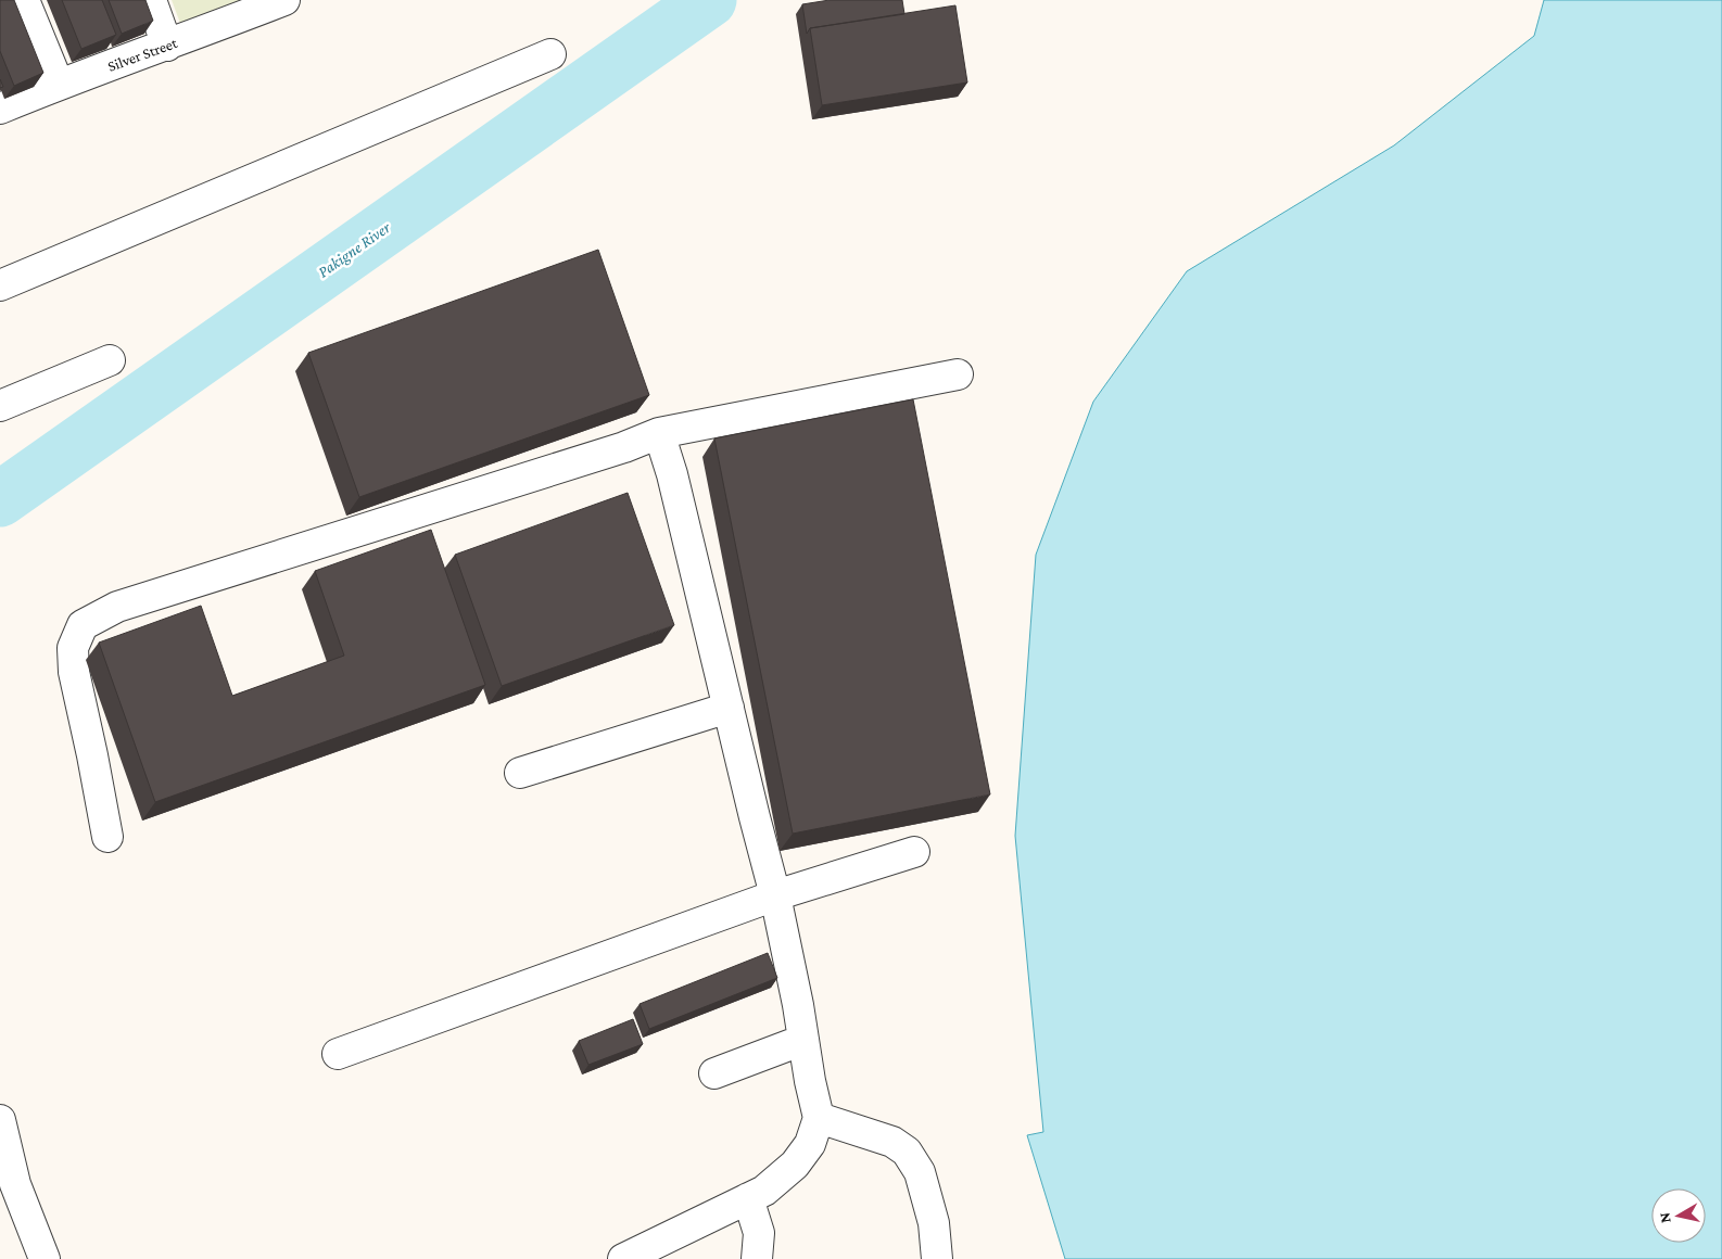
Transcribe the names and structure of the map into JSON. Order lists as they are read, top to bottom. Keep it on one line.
{"streets":{"street":["Silver Street"]},"water":["Pakigne River"],"north":"left"}
